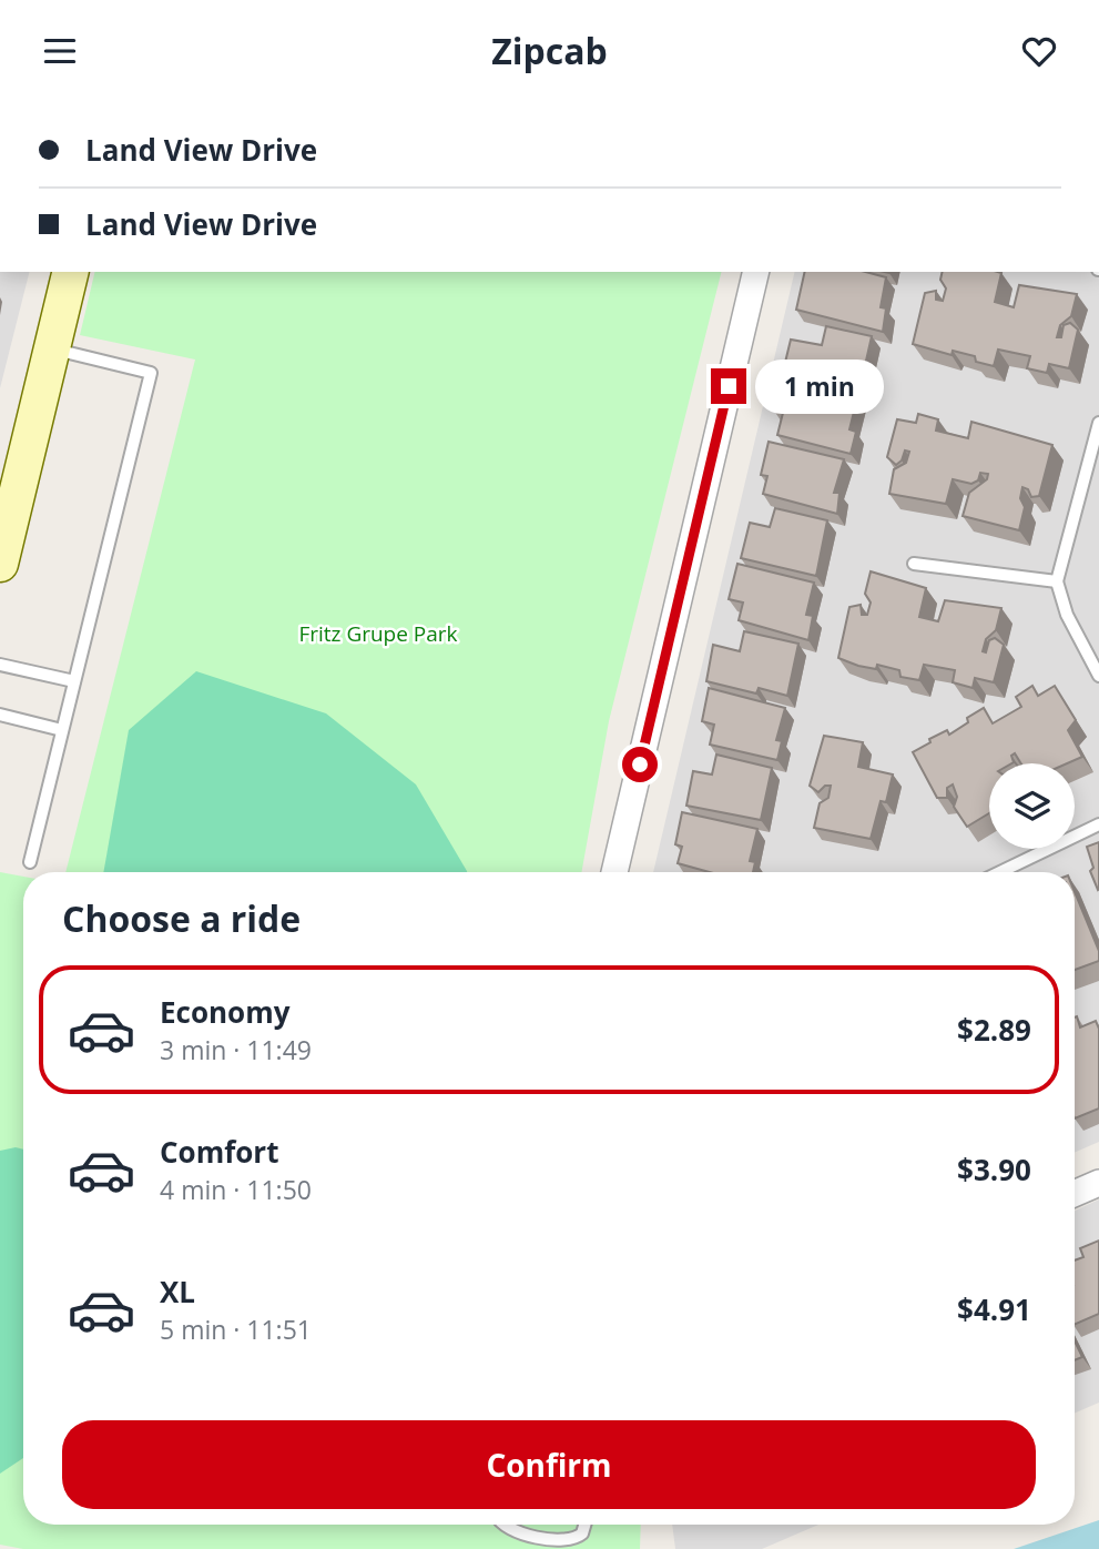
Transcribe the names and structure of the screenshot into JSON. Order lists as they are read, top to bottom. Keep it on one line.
{"parks":["Fritz Grupe Park"],"page":{"header":"Zipcab","banner":["Land View Drive","Land View Drive"],"bubble":"1 min","heading":"Choose a ride","list":[{"name":"Economy","note":"3 min · 11:49","value":"$2.89"},{"name":"Comfort","note":"4 min · 11:50","value":"$3.90"},{"name":"XL","note":"5 min · 11:51","value":"$4.91"}],"buttons":"Confirm"}}
